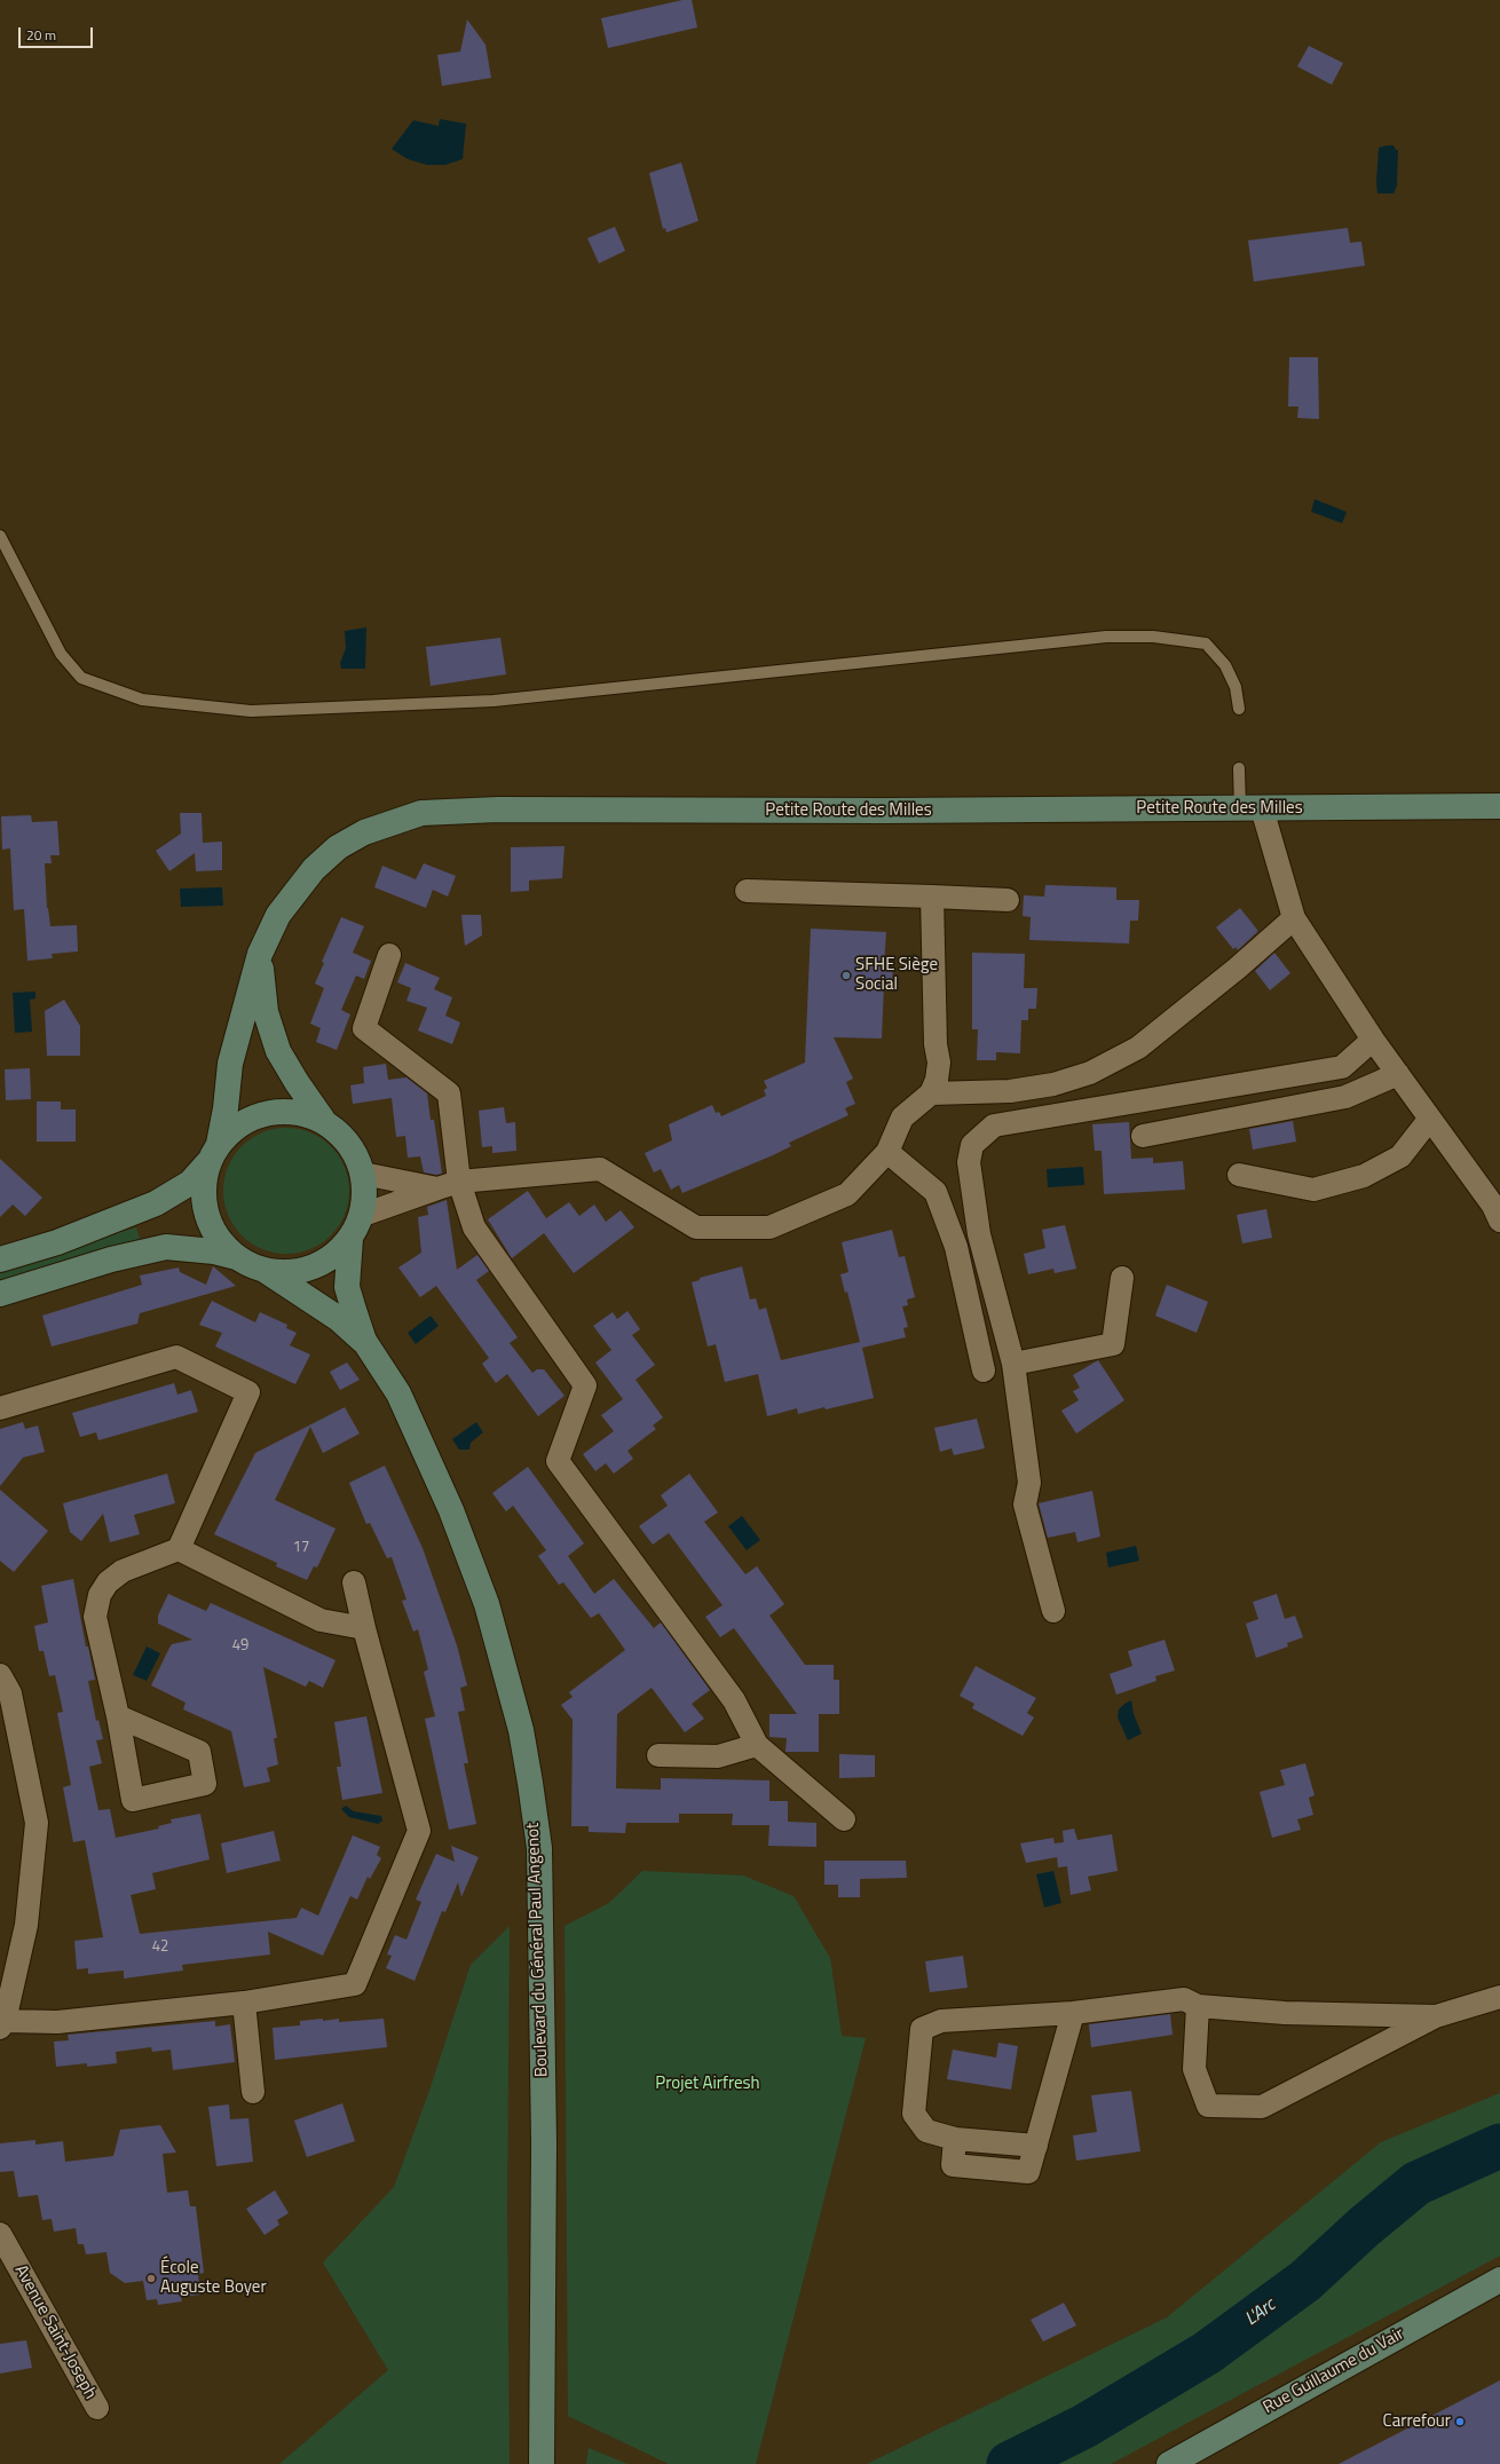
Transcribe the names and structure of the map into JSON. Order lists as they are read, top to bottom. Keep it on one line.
{"streets":{"main road":["Petite Route des Milles","Boulevard du Général Paul Angenot","Rue Guillaume du Vair"],"street":["Avenue Saint-Joseph"]},"crossings":[["Petite Route des Milles","Boulevard du Général Paul Angenot"]],"water":["L'Arc"],"parks":["Projet Airfresh"],"places":["SFHE Siège Social","École Auguste Boyer","Carrefour"],"house_numbers":["17","49","42"],"scale_bar":"20 m"}
